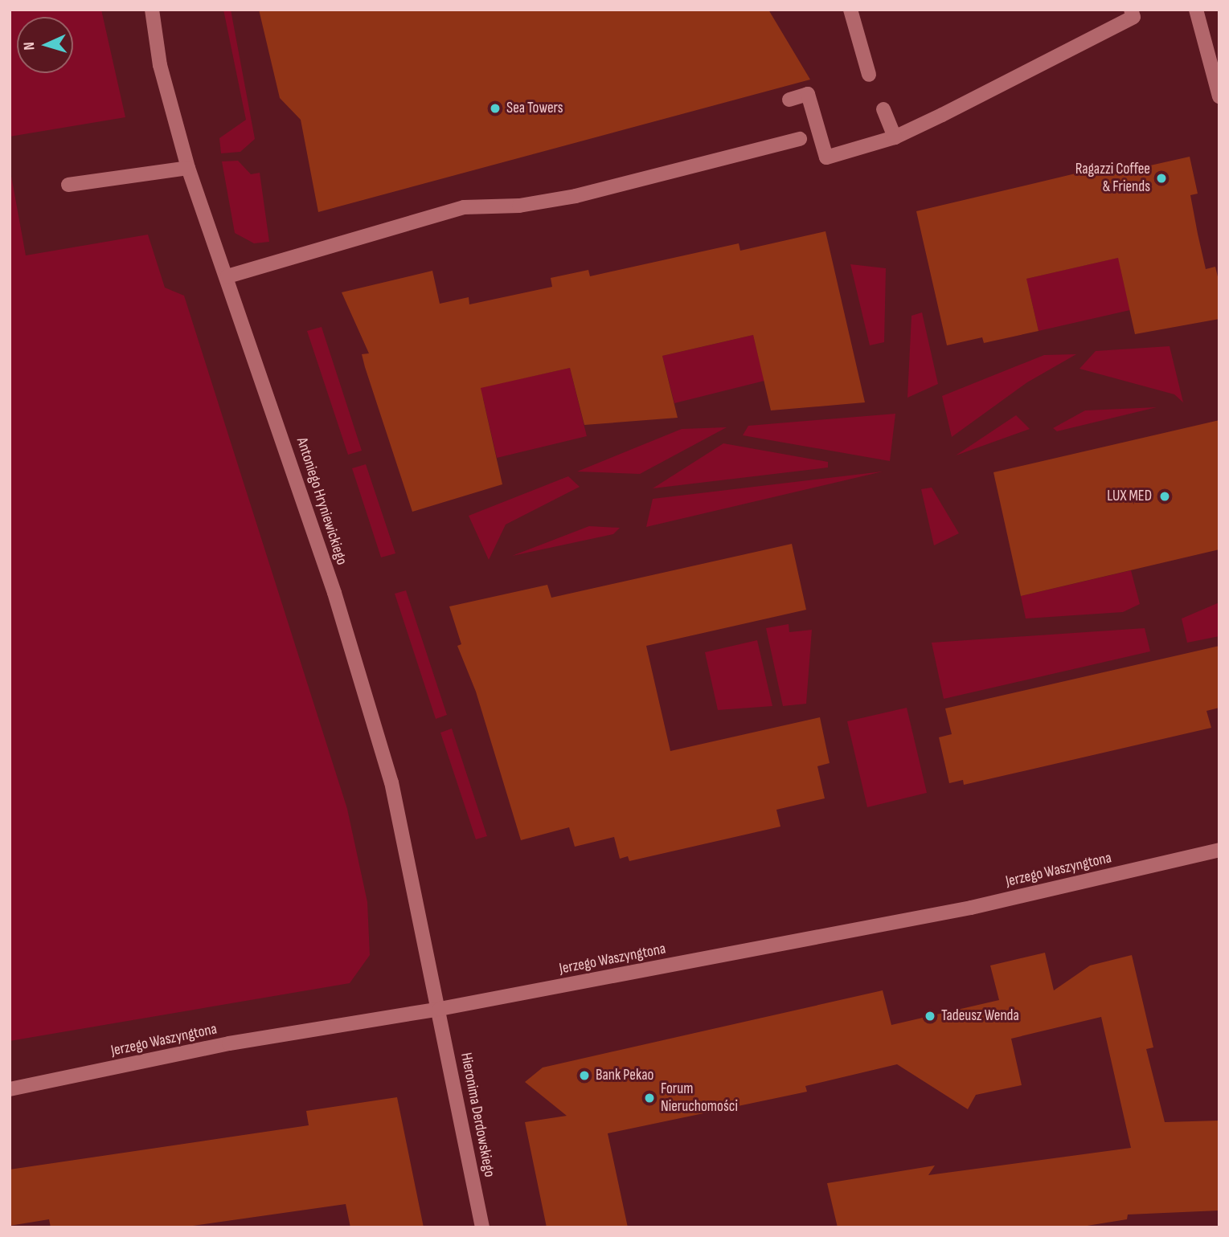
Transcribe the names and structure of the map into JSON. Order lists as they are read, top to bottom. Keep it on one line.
{"streets":{"street":["Antoniego Hryniewickiego","Jerzego Waszyngtona","Hieronima Derdowskiego"]},"crossings":[["Antoniego Hryniewickiego","Jerzego Waszyngtona"],["Antoniego Hryniewickiego","Hieronima Derdowskiego"],["Jerzego Waszyngtona","Hieronima Derdowskiego"]],"places":["Sea Towers","Ragazzi Coffee & Friends","LUX MED","Tadeusz Wenda","Bank Pekao","Forum Nieruchomości"],"north":"left"}
